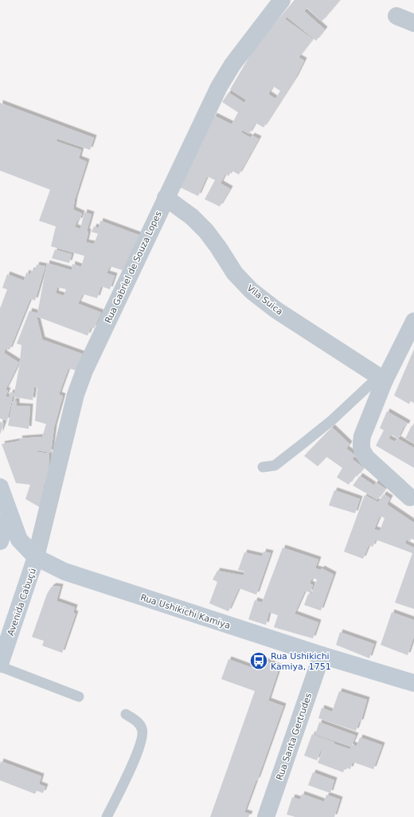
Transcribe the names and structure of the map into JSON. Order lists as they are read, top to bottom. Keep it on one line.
{"streets":{"main road":["Avenida Cabuçú","Rua Ushikichi Kamiya"],"street":["Rua Gabriel de Souza Lopes","Vila Suica","Rua Santa Gertrudes"]},"crossings":[["Rua Gabriel de Souza Lopes","Vila Suica"],["Rua Gabriel de Souza Lopes","Avenida Cabuçú"],["Rua Gabriel de Souza Lopes","Rua Ushikichi Kamiya"],["Avenida Cabuçú","Rua Ushikichi Kamiya"],["Rua Ushikichi Kamiya","Rua Santa Gertrudes"]],"places":{"bus stop":["Rua Ushikichi Kamiya, 1751"]}}
